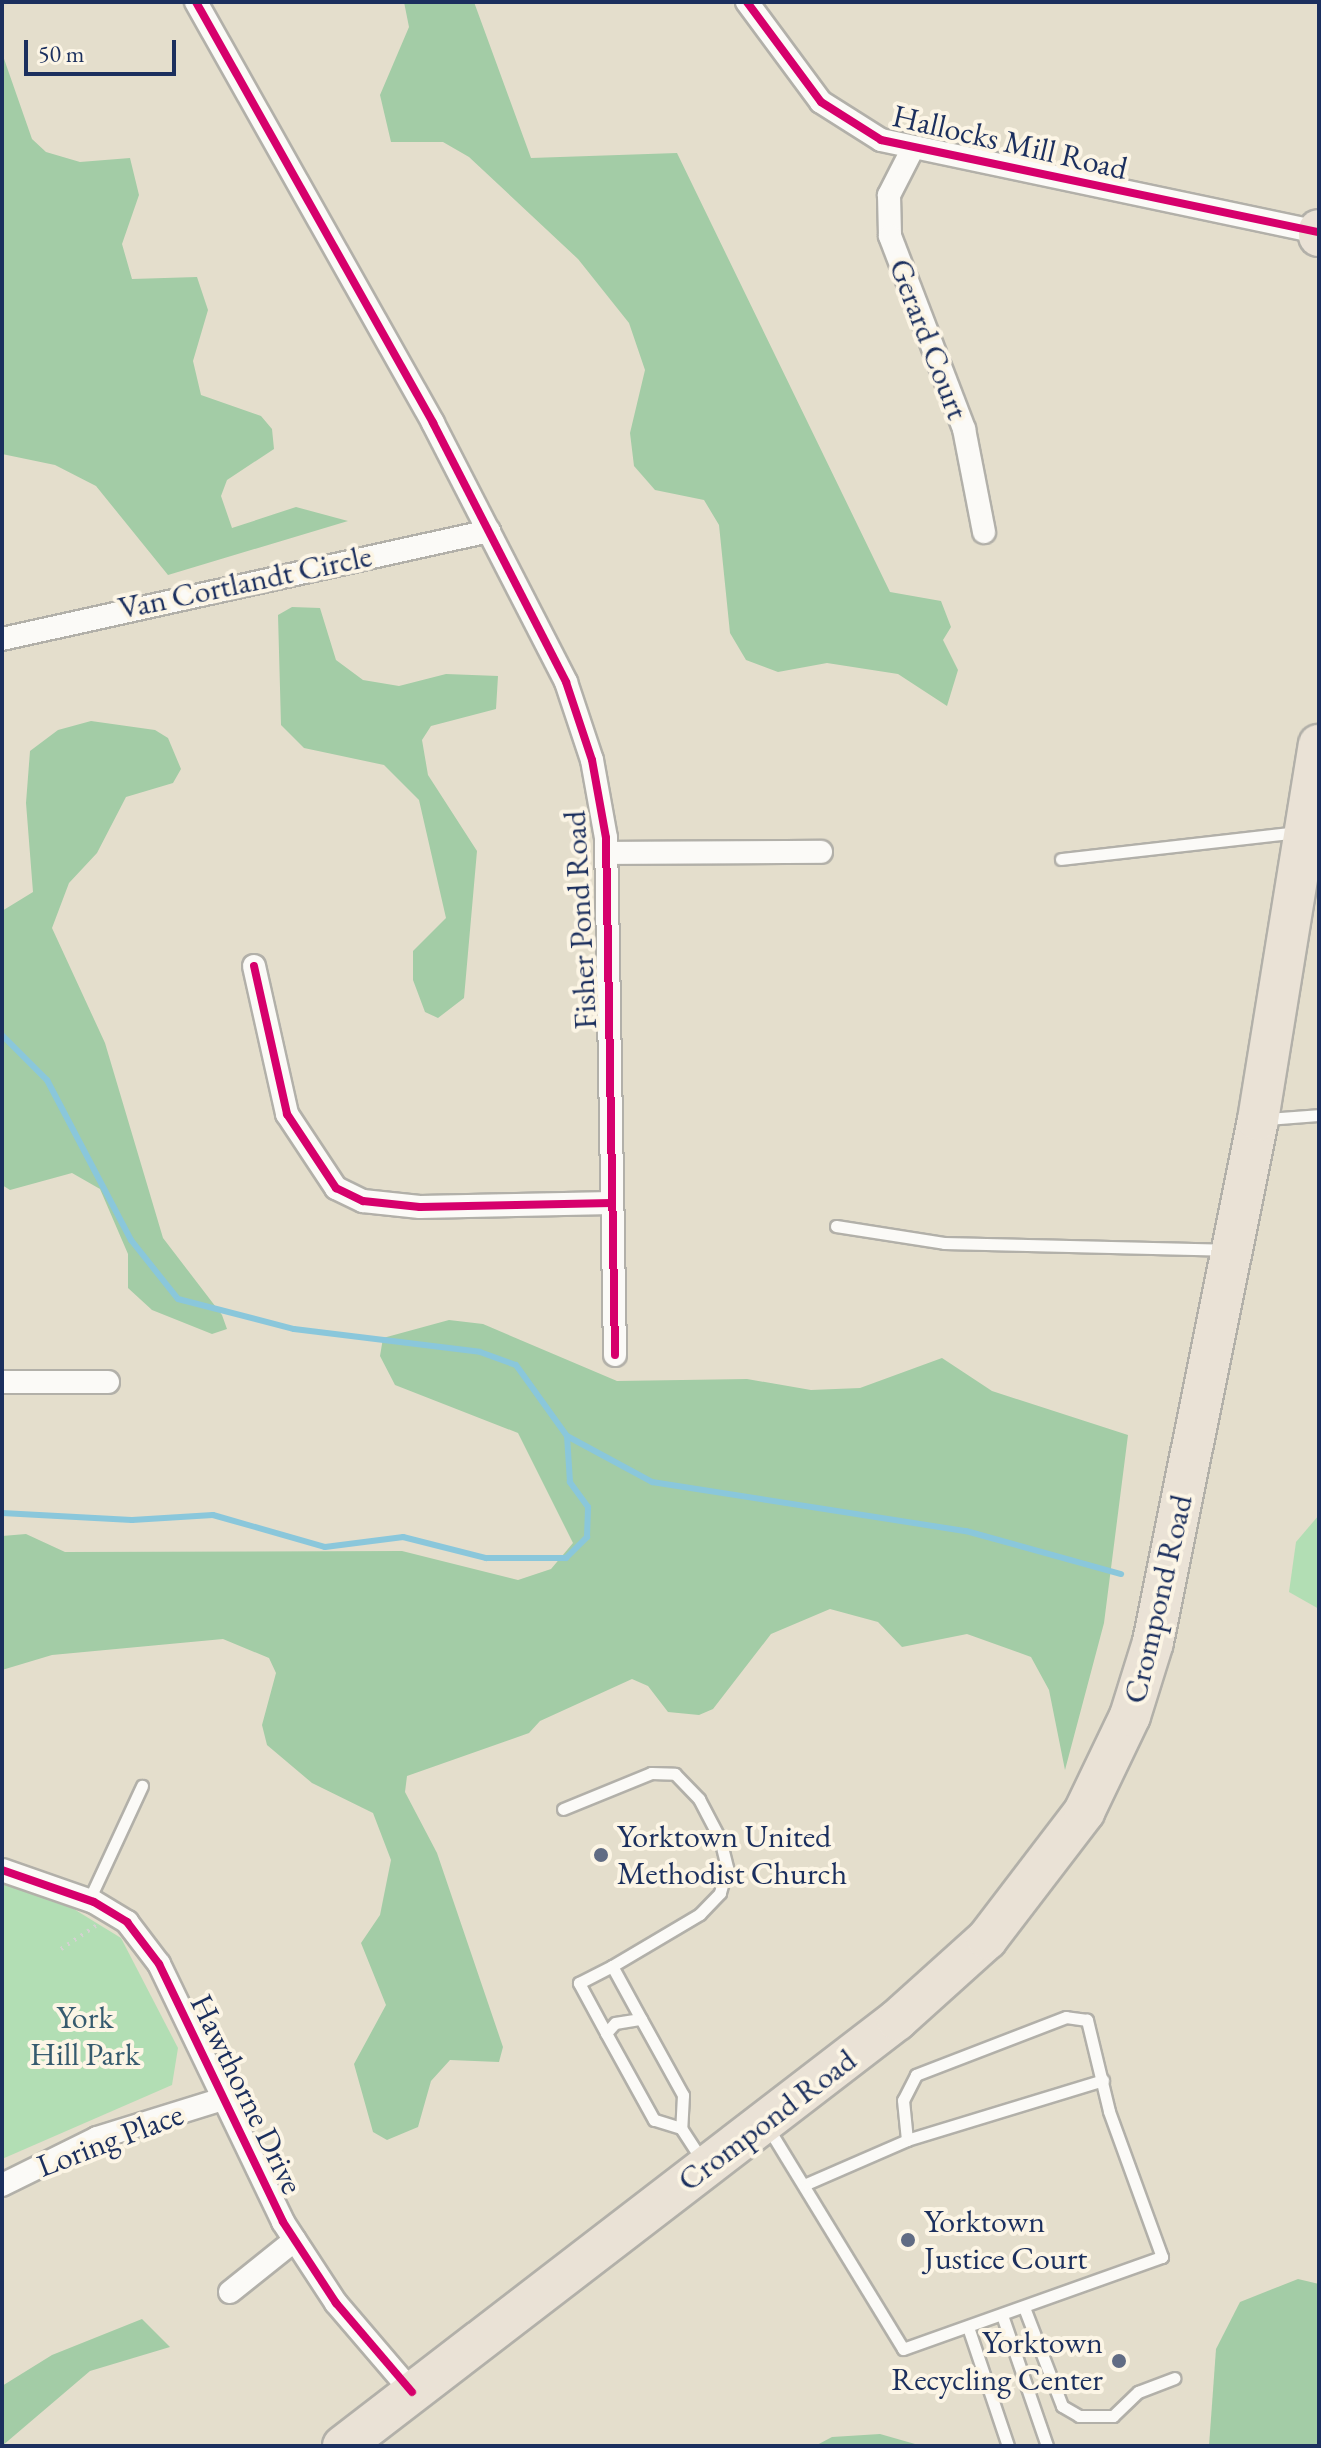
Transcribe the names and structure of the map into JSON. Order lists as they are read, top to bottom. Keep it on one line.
{"streets":{"highway":["Crompond Road"],"street":["Hallocks Mill Road","Gerard Court","Van Cortlandt Circle","Fisher Pond Road","Hawthorne Drive","Loring Place"]},"crossings":[["Hallocks Mill Road","Gerard Court"],["Van Cortlandt Circle","Fisher Pond Road"],["Crompond Road","Hawthorne Drive"],["Hawthorne Drive","Loring Place"]],"parks":["York Hill Park"],"places":["Yorktown United Methodist Church","Yorktown Justice Court","Yorktown Recycling Center"],"scale_bar":"50 m"}
